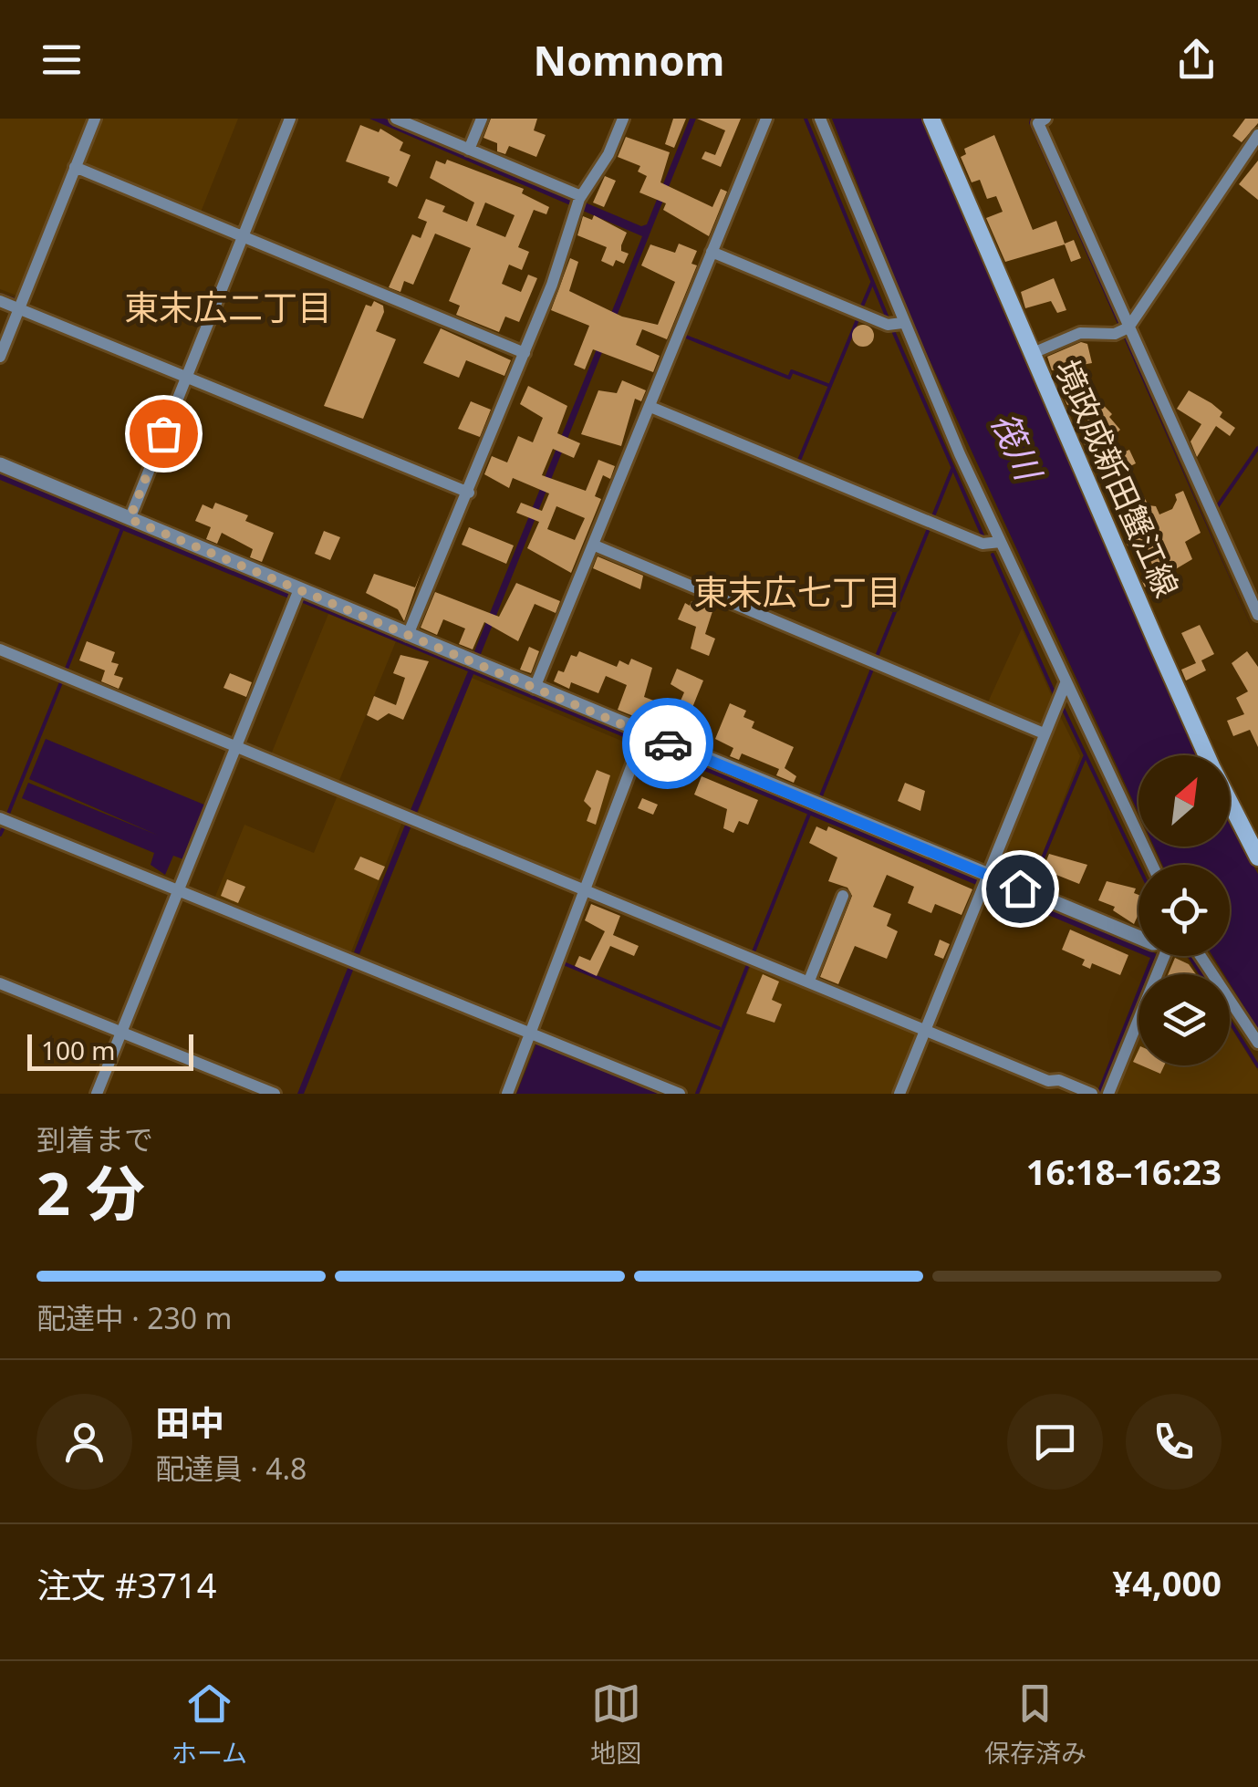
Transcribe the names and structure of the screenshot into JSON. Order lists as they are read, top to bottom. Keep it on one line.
{"streets":{"main road":["境政成新田蟹江線"]},"districts":["東末広二丁目","東末広七丁目"],"water":["筏川"],"scale_bar":"100 m","north":"top right","page":{"header":"Nomnom","scale":"100 m","heading":["2 分","到着まで","16:18–16:23"],"panel":["田中","配達員 · 4.8","注文 #3714","¥4,000"],"bar":"配達中 · 230 m","tabs":["ホーム","地図","保存済み"]}}
